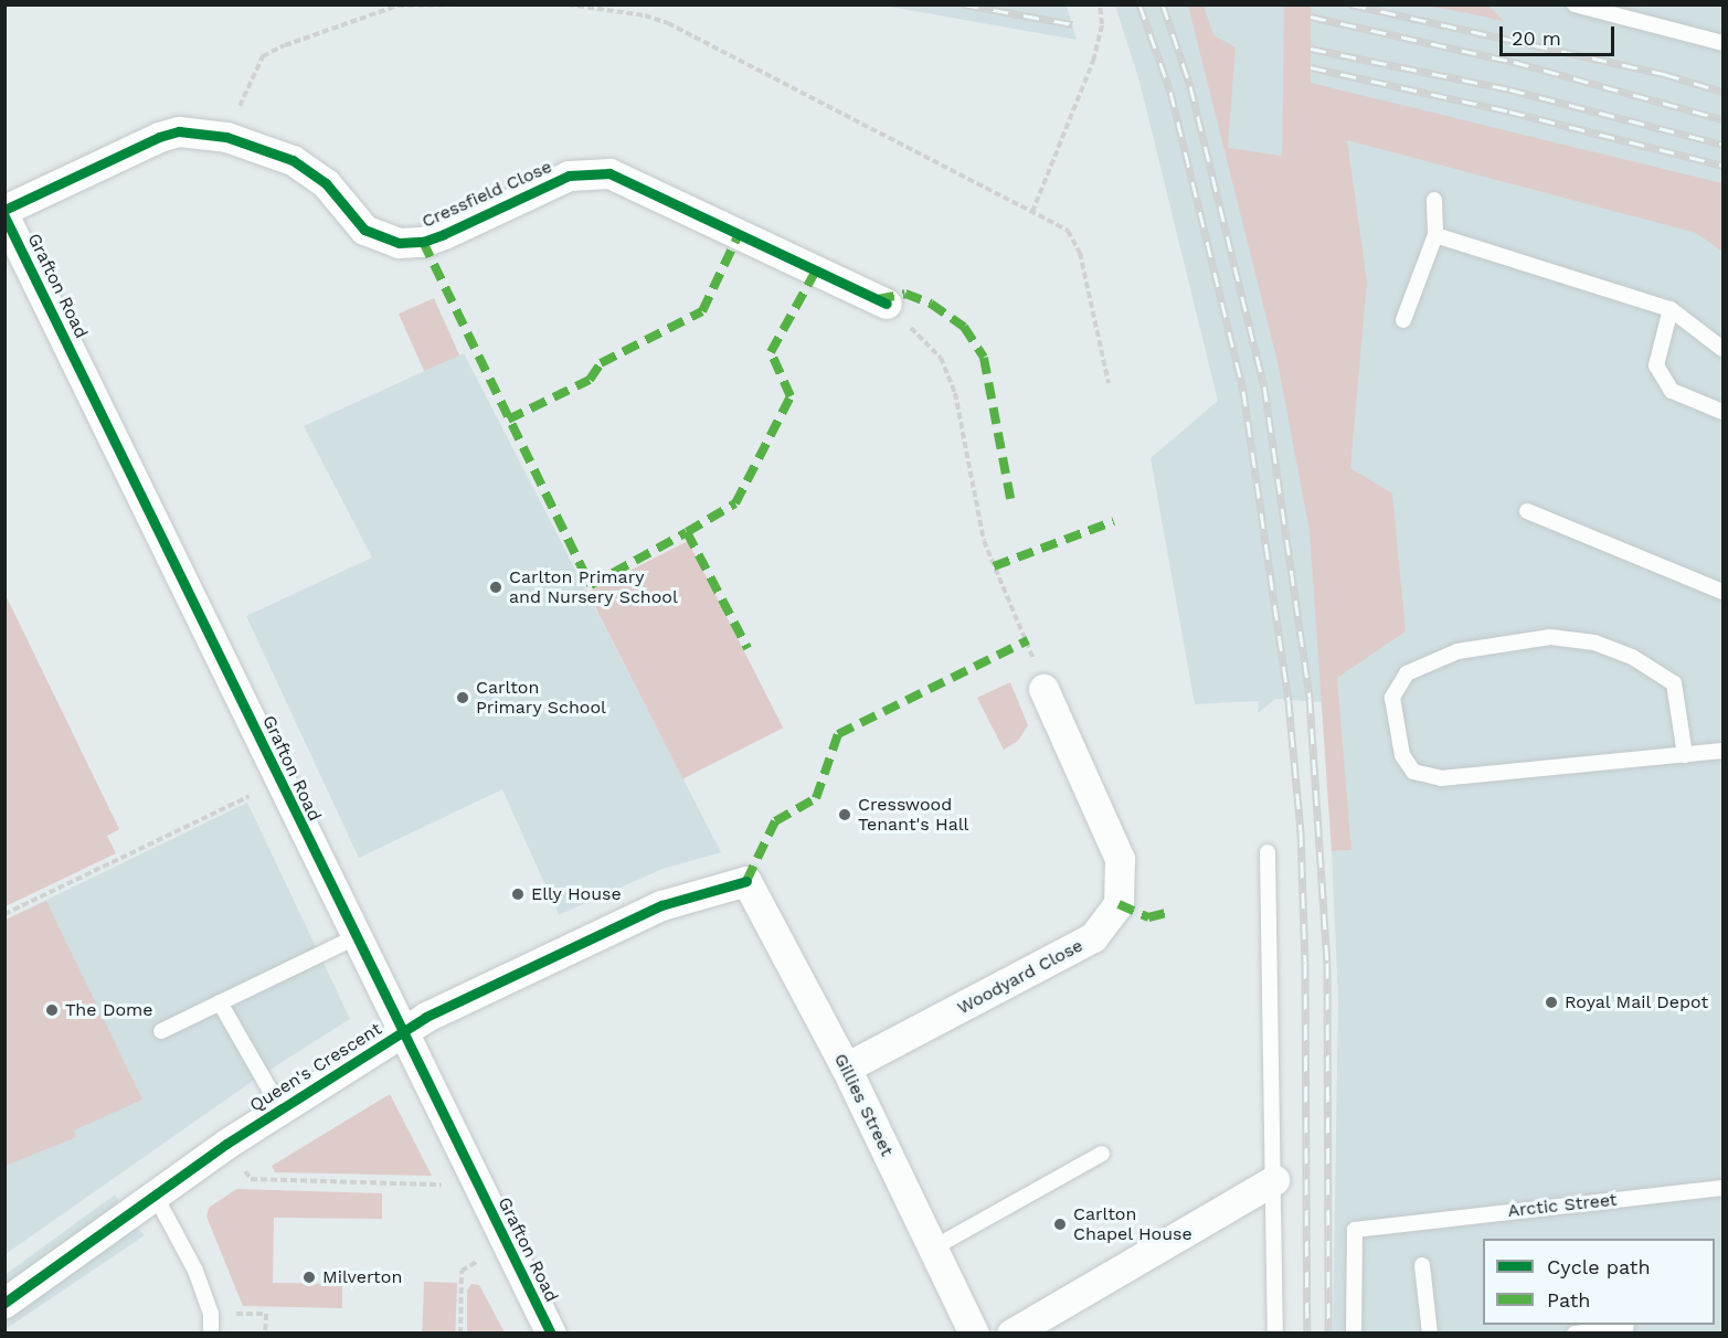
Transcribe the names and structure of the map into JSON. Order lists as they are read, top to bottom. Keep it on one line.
{"streets":{"street":["Cressfield Close","Grafton Road","Woodyard Close","Queen's Crescent","Gillies Street"],"lane":["Arctic Street"]},"crossings":[["Grafton Road","Queen's Crescent"],["Woodyard Close","Gillies Street"],["Queen's Crescent","Gillies Street"]],"places":["Carlton Primary and Nursery School","Carlton Primary School","Cresswood Tenant's Hall","Elly House","Royal Mail Depot","The Dome","Carlton Chapel House","Milverton"],"legend":["Cycle path","Path"],"scale_bar":"20 m"}
